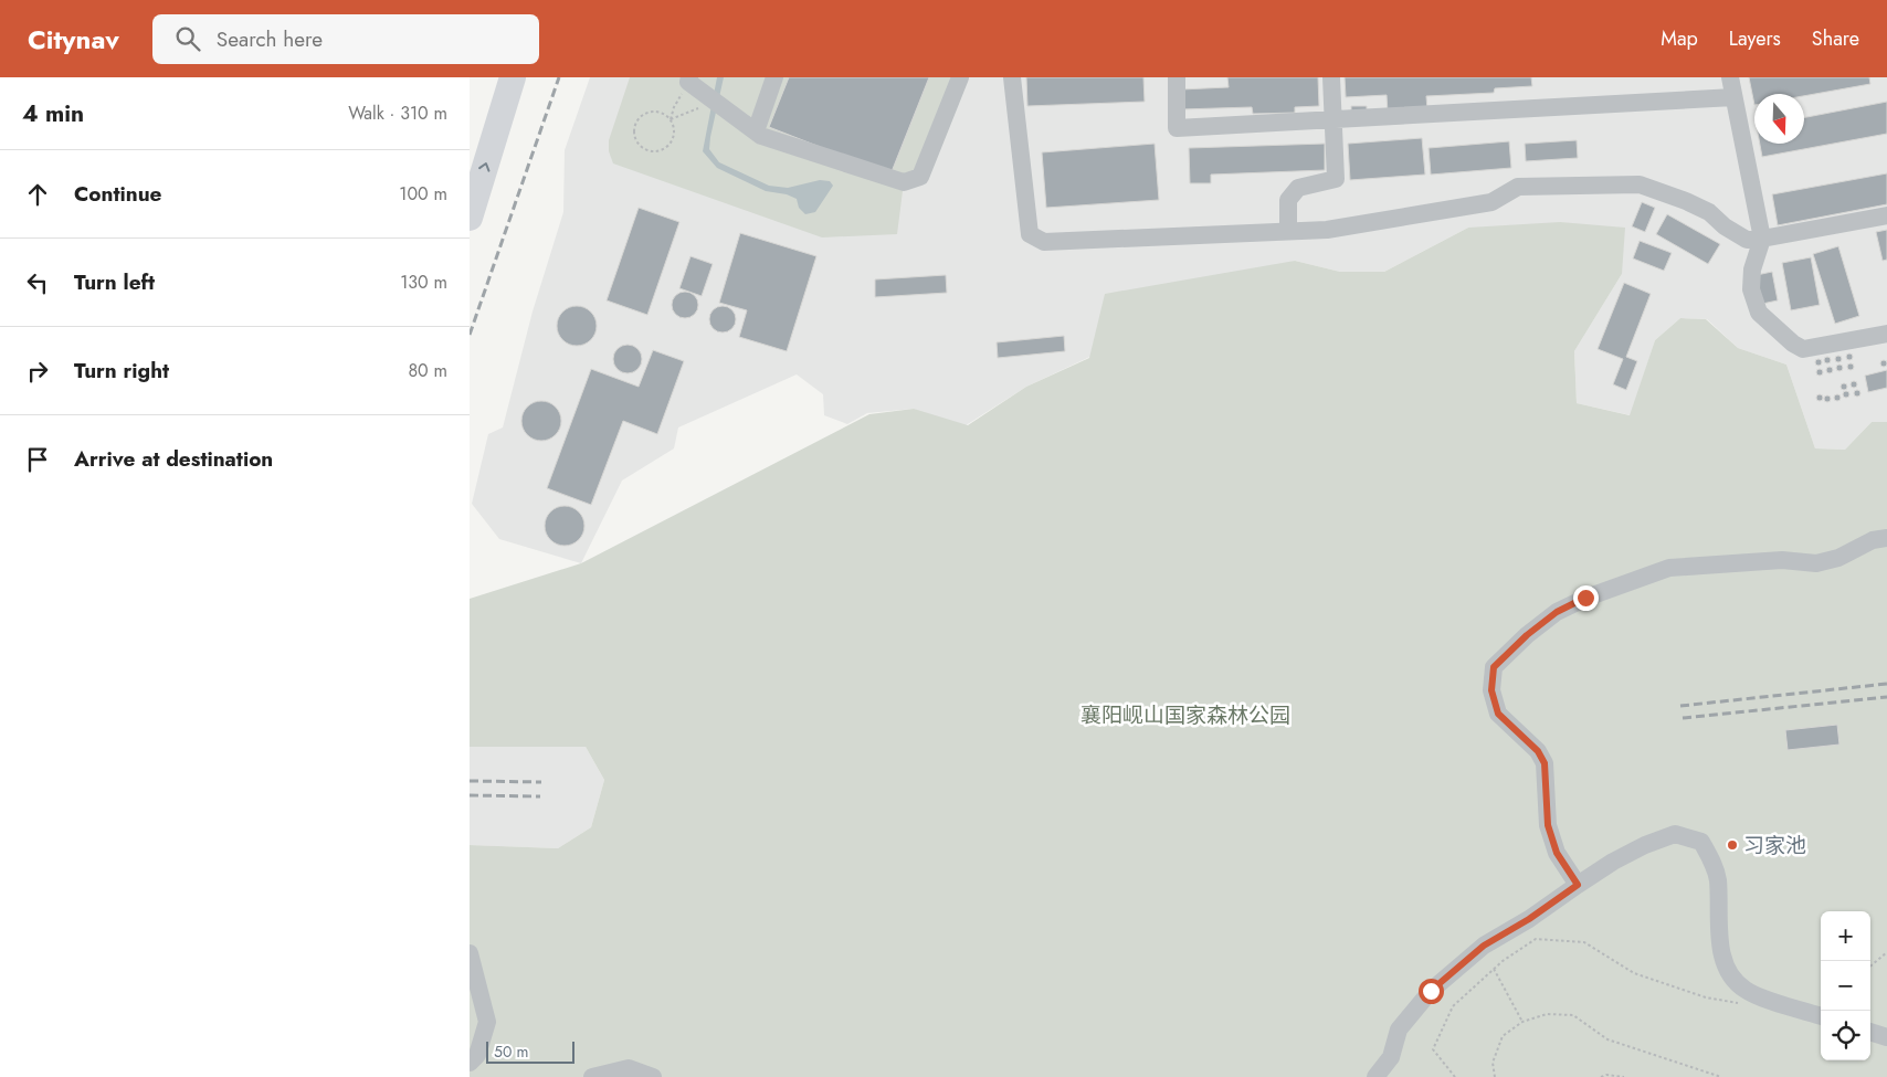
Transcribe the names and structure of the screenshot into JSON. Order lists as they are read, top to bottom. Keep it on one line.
{"parks":["襄阳岘山国家森林公园"],"places":["习家池"],"scale_bar":"50 m","north":"bottom","page":{"header":"Citynav","search":"Search here","nav":["Map","Layers","Share"],"heading":["4 min","Walk · 310 m"],"list":[["Continue","100 m"],["Turn left","130 m"],["Turn right","80 m"],"Arrive at destination"],"map_buttons":["+","−"],"scale":"50 m"}}
